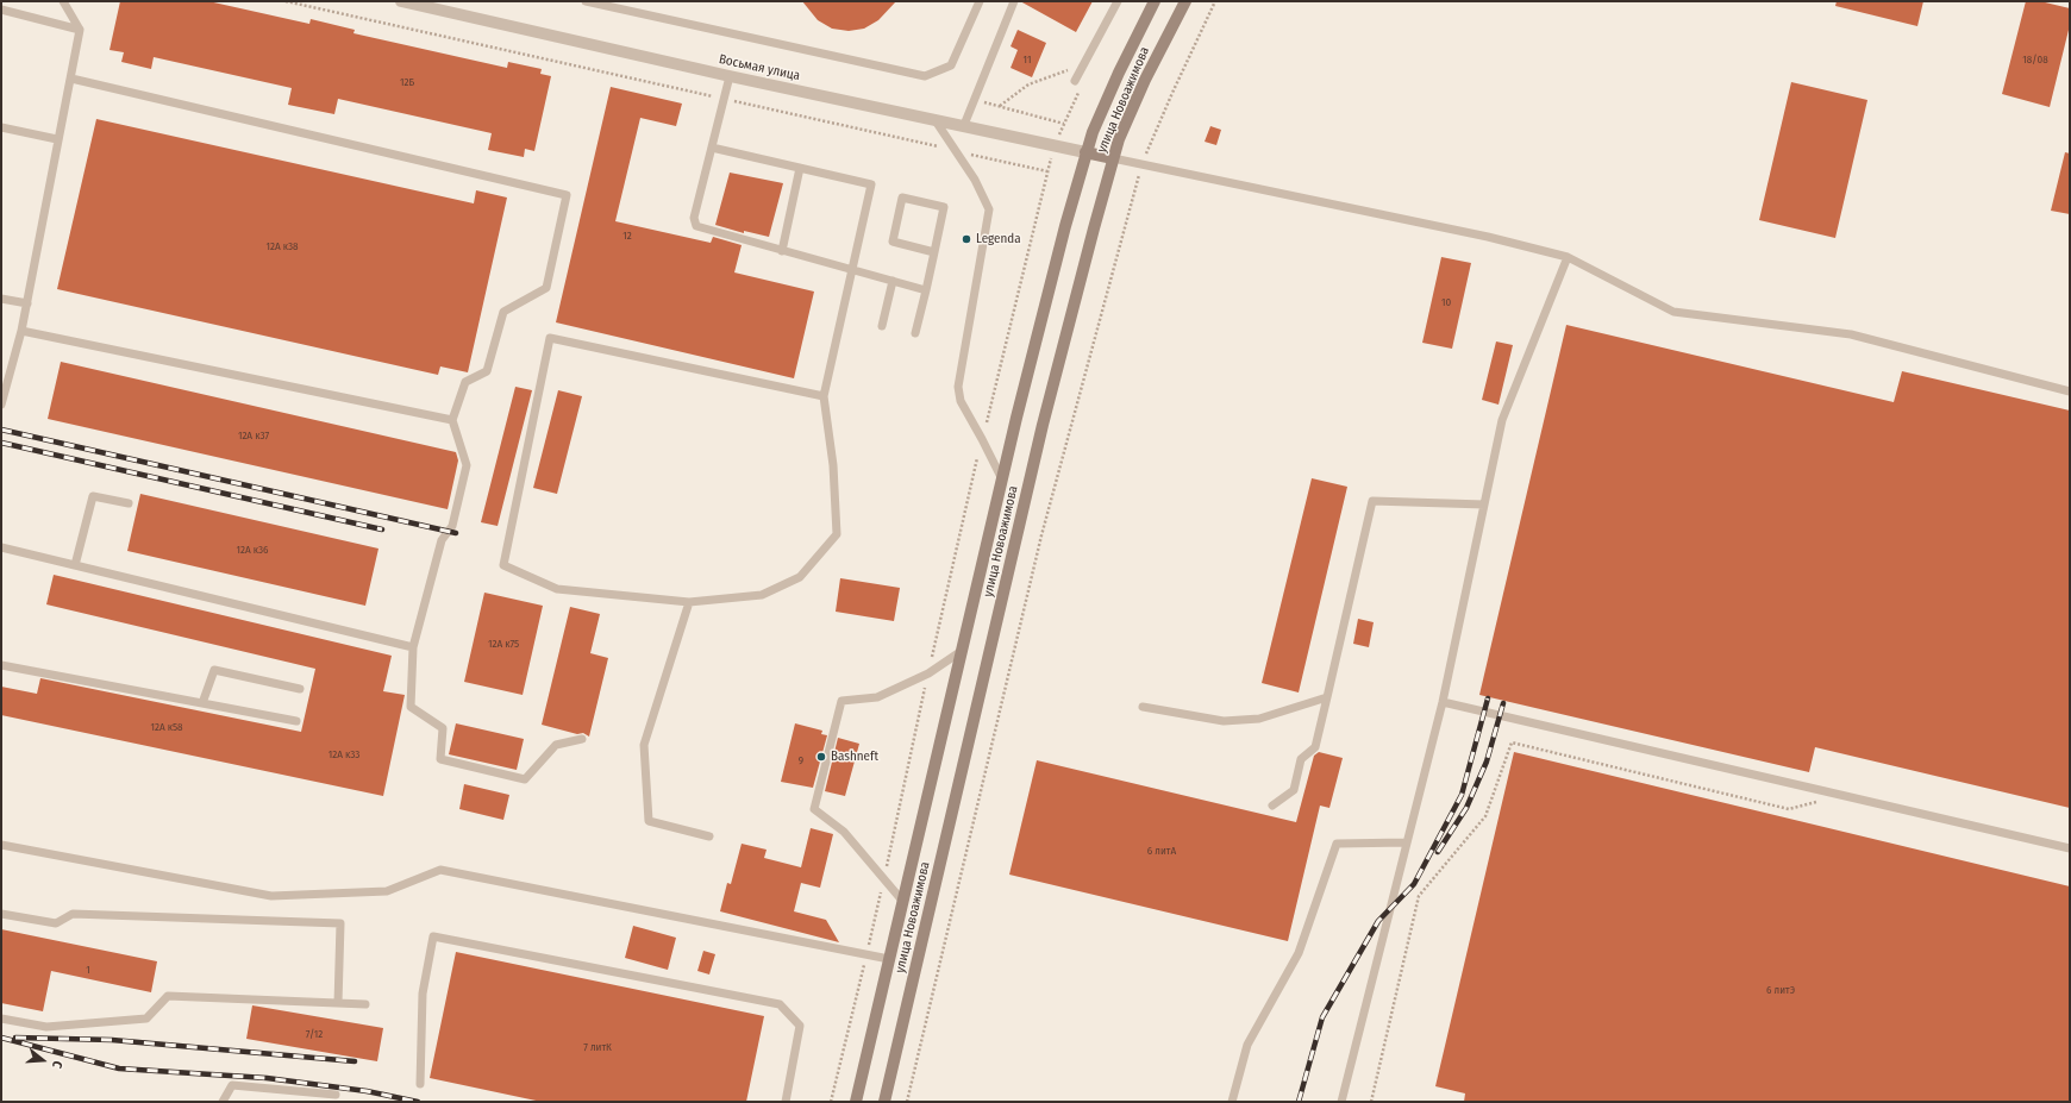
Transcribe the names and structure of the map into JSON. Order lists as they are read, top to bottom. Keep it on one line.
{"streets":{"main road":["Восьмая улица","улица Новоажимова"]},"crossings":[["Восьмая улица","улица Новоажимова"]],"places":["Legenda","Bashneft"],"house_numbers":["11","18/08","12Б","12","12А к38","10","12А к37","12А к36","12А к75","12А к58","12А к33","9","6 литА","1","6 литЭ","7/12","7 литК"],"north":"right"}
